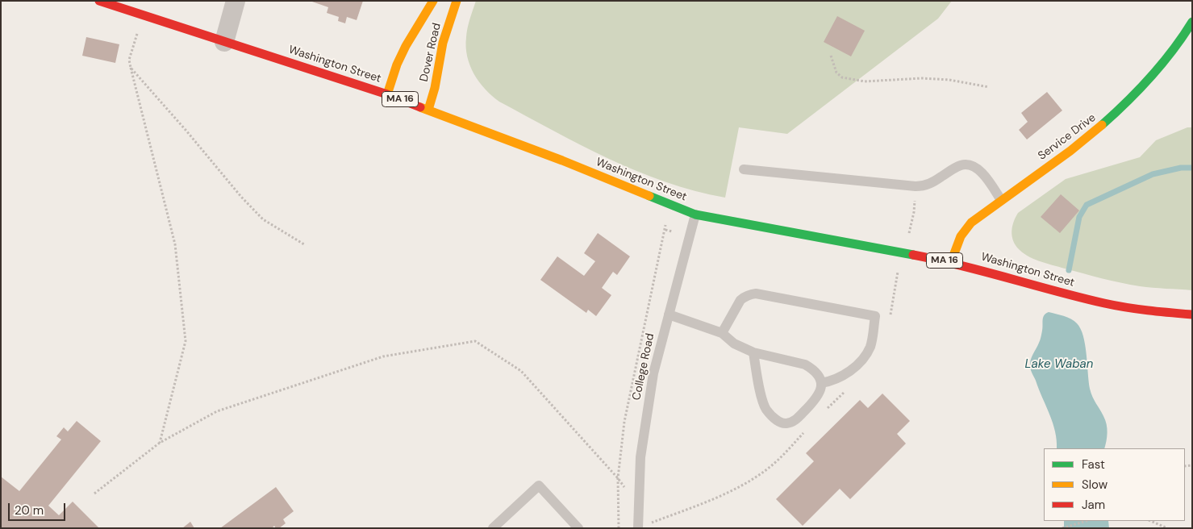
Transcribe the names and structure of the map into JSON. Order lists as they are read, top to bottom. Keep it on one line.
{"streets":{"main road":["Dover Road","Washington Street","MA 16","Service Drive"],"lane":["College Road"]},"crossings":[["Dover Road","Washington Street"],["Washington Street","Service Drive"],["Washington Street","College Road"]],"water":["Lake Waban"],"legend":["Fast","Slow","Jam"],"scale_bar":"20 m"}
